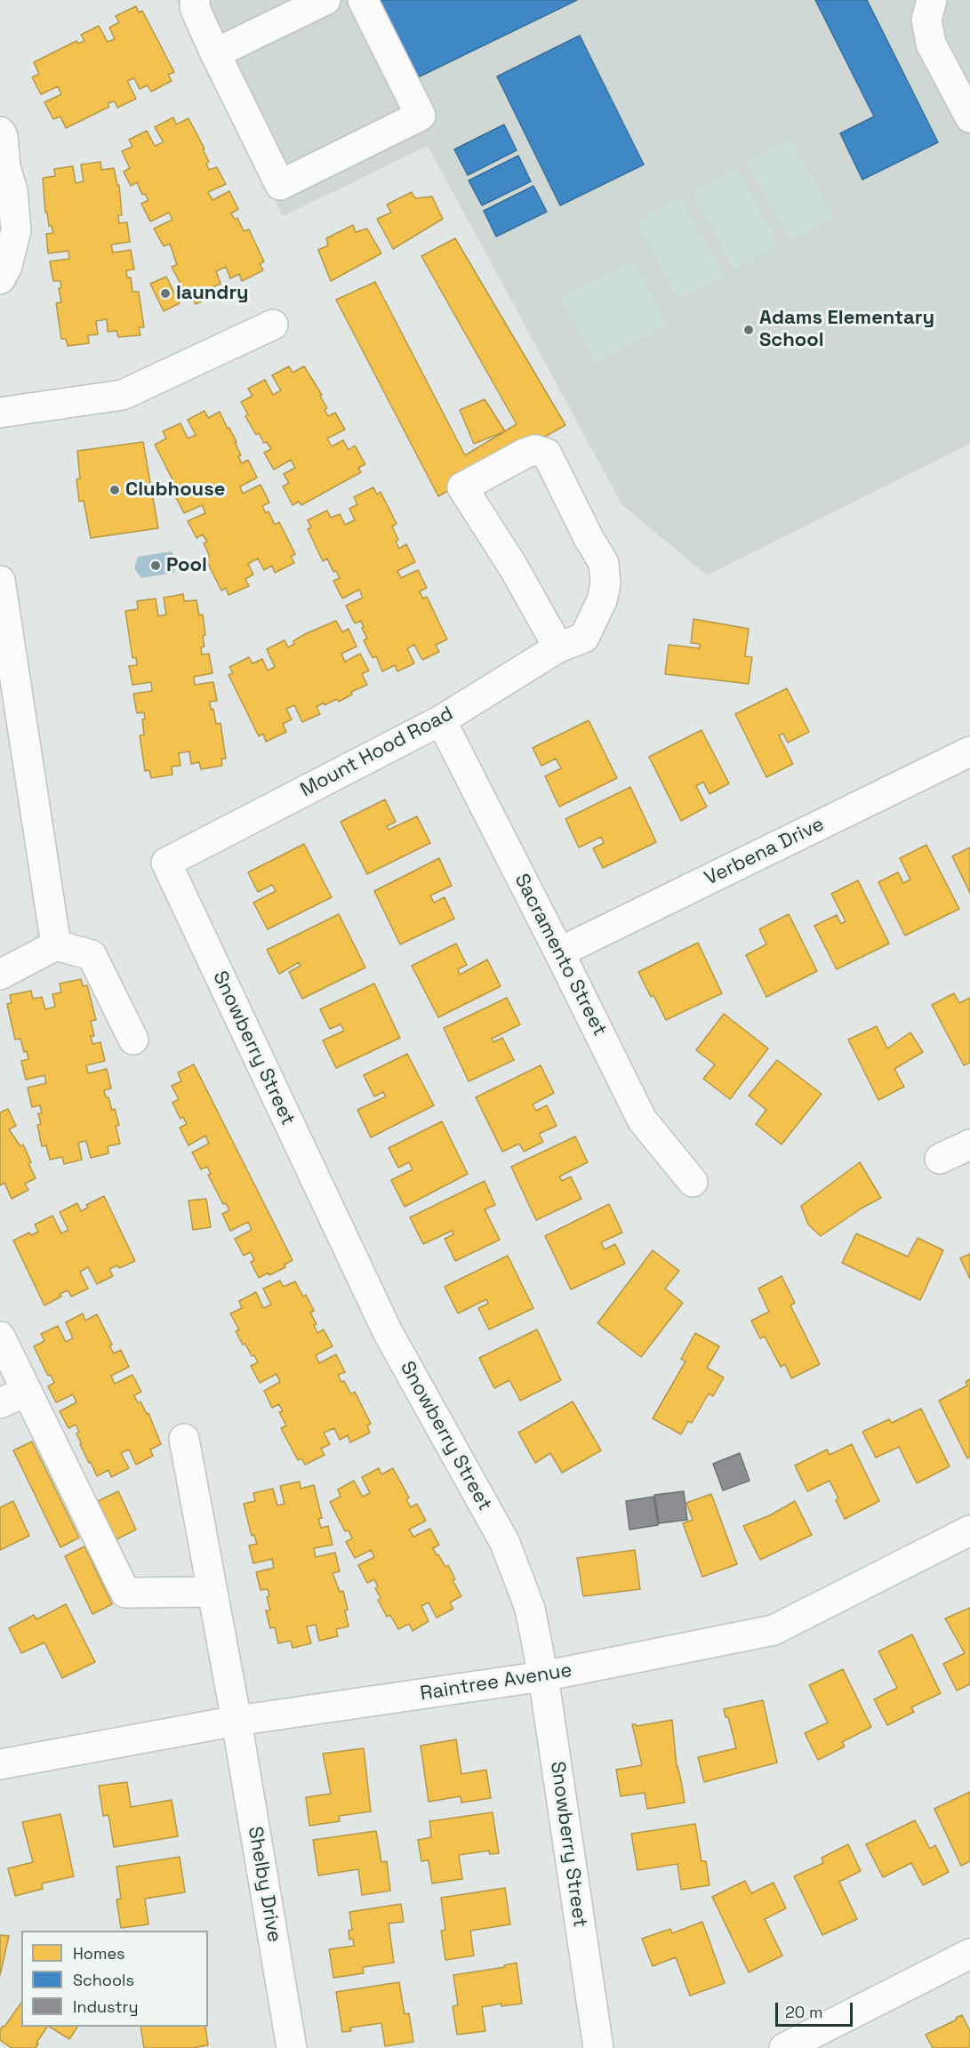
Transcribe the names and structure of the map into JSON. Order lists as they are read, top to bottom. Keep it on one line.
{"streets":{"street":["Mount Hood Road","Verbena Drive","Sacramento Street","Snowberry Street","Raintree Avenue","Shelby Drive"]},"crossings":[["Mount Hood Road","Sacramento Street"],["Mount Hood Road","Snowberry Street"],["Verbena Drive","Sacramento Street"],["Snowberry Street","Raintree Avenue"],["Raintree Avenue","Shelby Drive"]],"places":["laundry","Adams Elementary School","Clubhouse","Pool"],"legend":["Homes","Schools","Industry"],"scale_bar":"20 m"}
